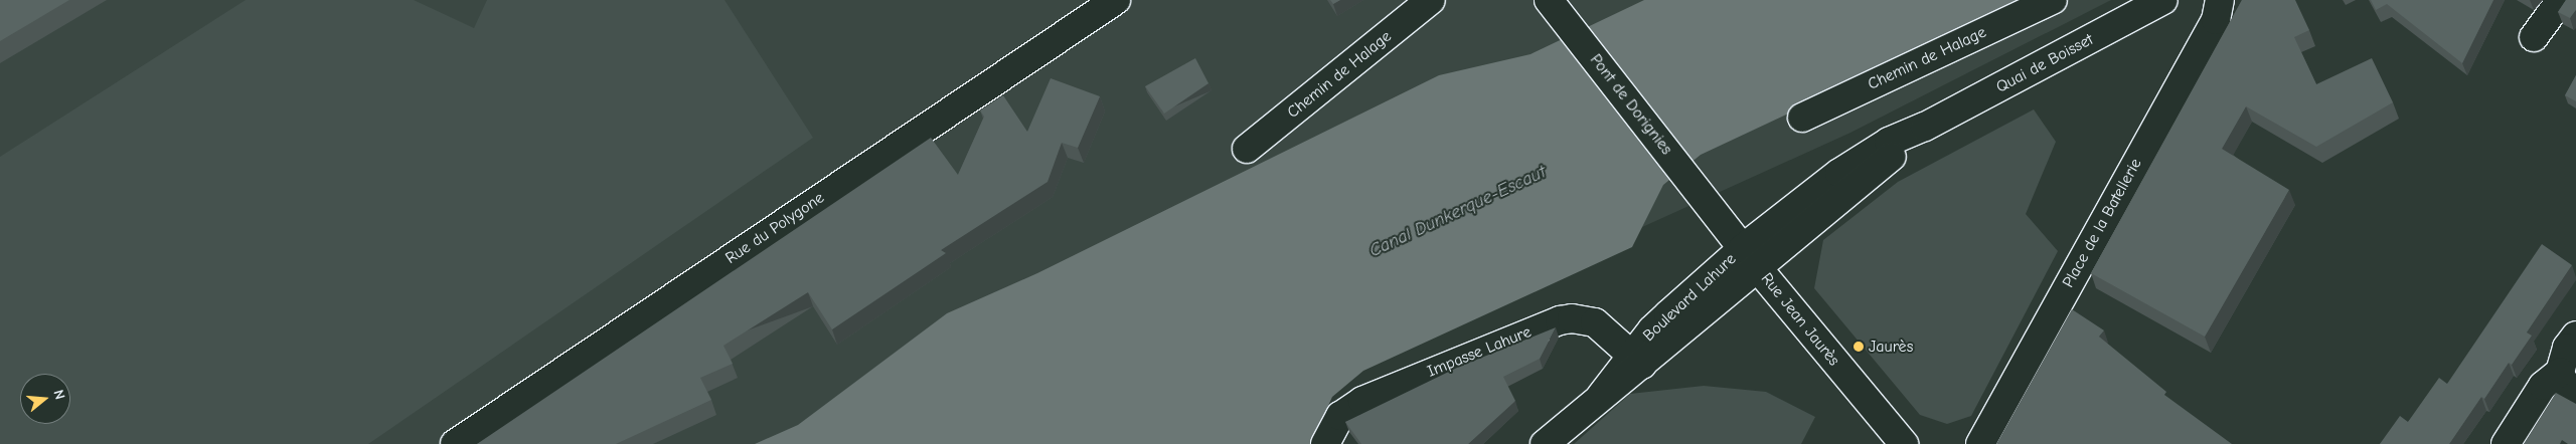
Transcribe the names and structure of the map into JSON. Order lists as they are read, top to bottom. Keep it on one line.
{"streets":{"street":["Chemin de Halage","Quai de Boisset","Pont de Dorignies","Place de la Batellerie","Rue du Polygone","Boulevard Lahure","Rue Jean Jaurès","Impasse Lahure"]},"crossings":[["Quai de Boisset","Boulevard Lahure"],["Quai de Boisset","Rue Jean Jaurès"],["Pont de Dorignies","Rue Jean Jaurès"],["Boulevard Lahure","Rue Jean Jaurès"],["Boulevard Lahure","Impasse Lahure"]],"water":["Canal Dunkerque-Escaut"],"places":["Jaurès"],"north":"right"}
